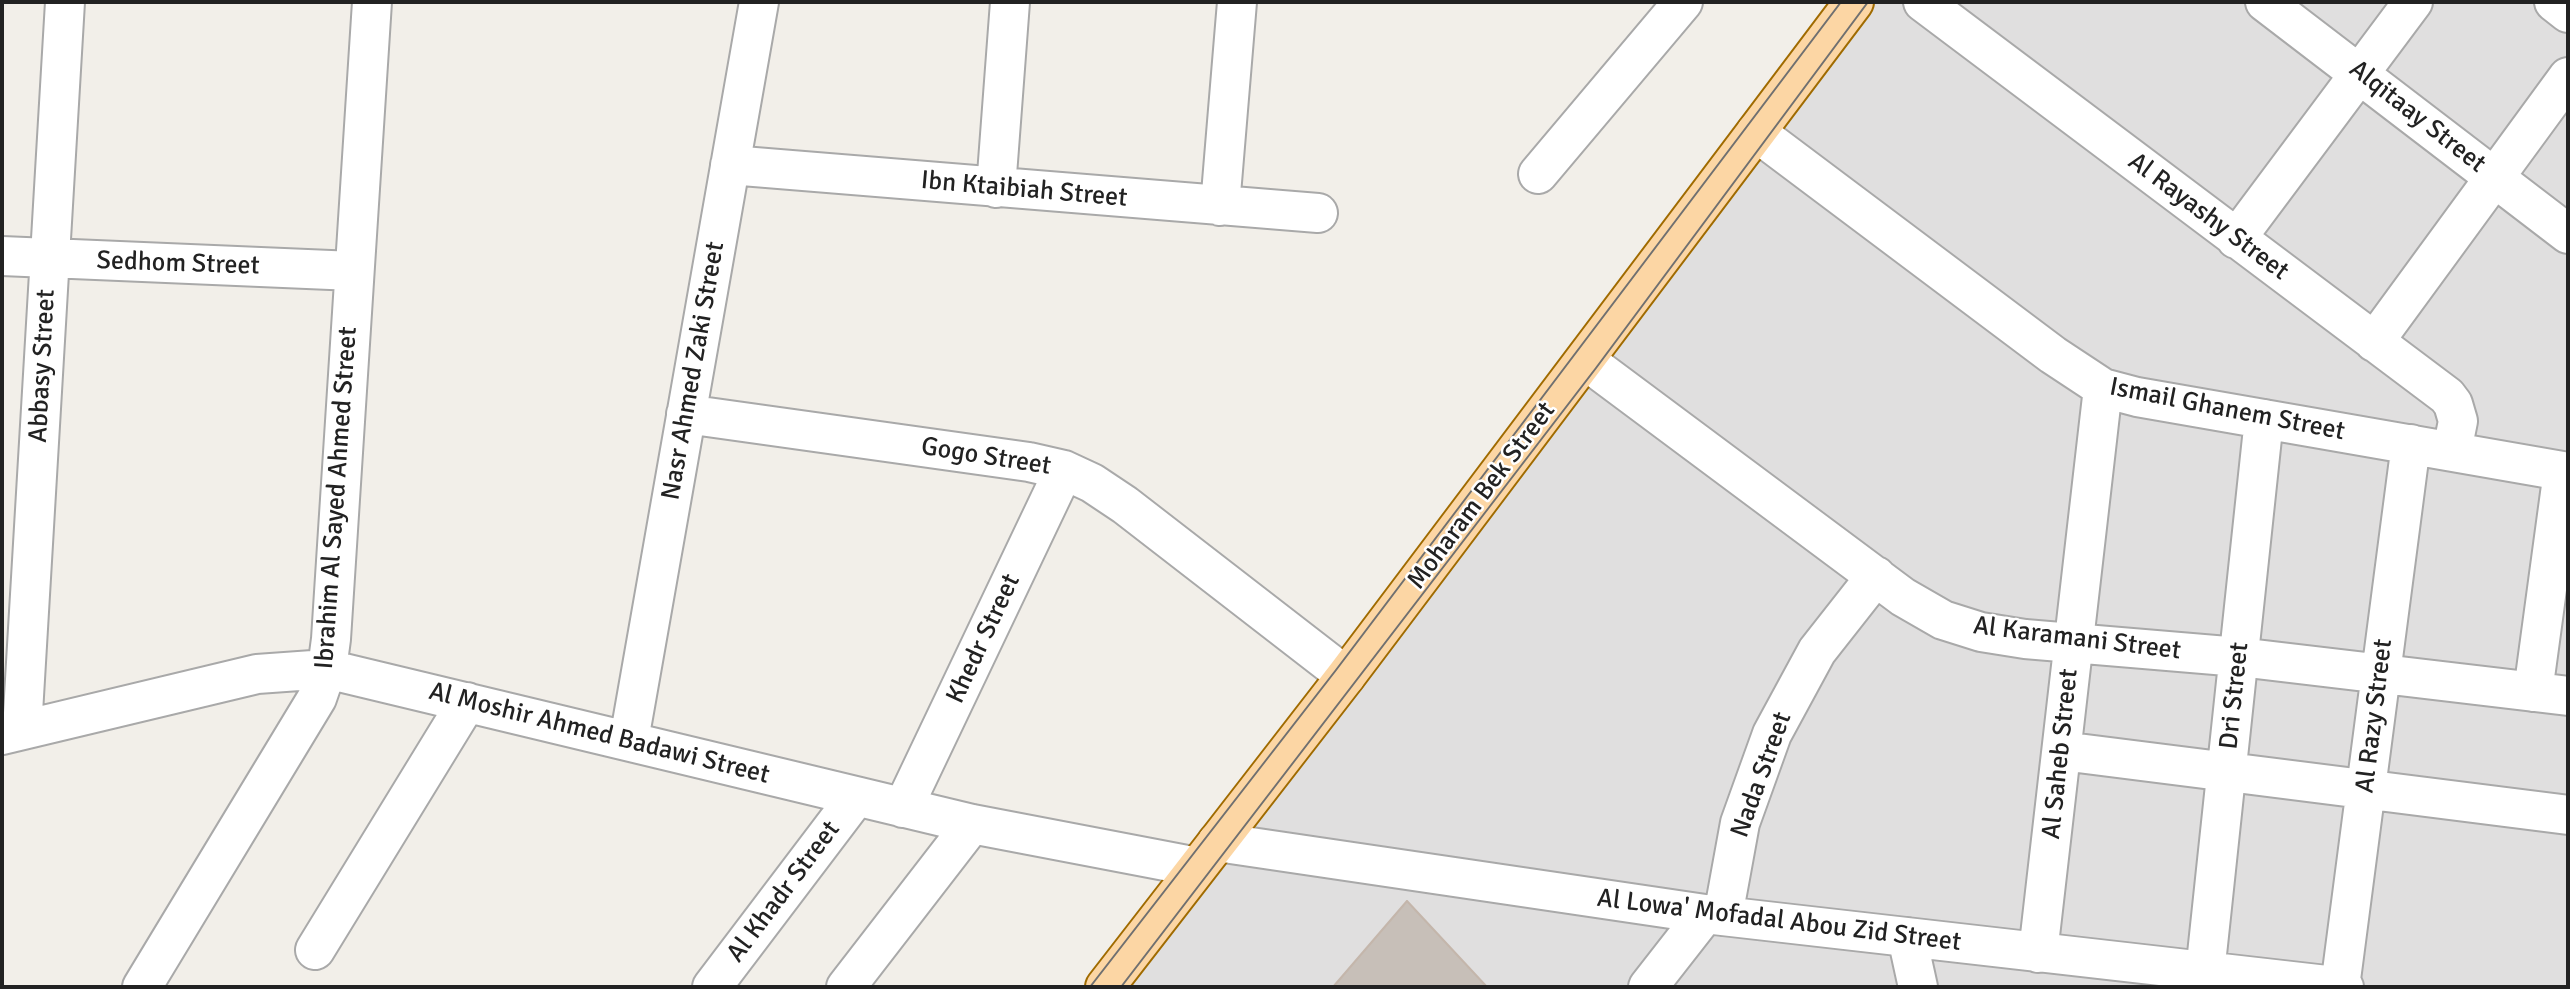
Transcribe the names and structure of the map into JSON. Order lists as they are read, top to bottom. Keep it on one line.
{"streets":{"main road":["Moharam Bek Street"],"street":["Alqitaay Street","Ibn Ktaibiah Street","Al Rayashy Street","Sedhom Street","Abbasy Street","Nasr Ahmed Zaki Street","Ismail Ghanem Street","Gogo Street","Ibrahim Al Sayed Ahmed Street","Khedr Street","Al Karamani Street","Dri Street","Al Razy Street","Al Moshir Ahmed Badawi Street","Al Saheb Street","Nada Street","Al Khadr Street","Al Lowa' Mofadal Abou Zid Street"]},"crossings":[["Ibn Ktaibiah Street","Nasr Ahmed Zaki Street"],["Al Rayashy Street","Ismail Ghanem Street"],["Sedhom Street","Abbasy Street"],["Sedhom Street","Ibrahim Al Sayed Ahmed Street"],["Abbasy Street","Al Moshir Ahmed Badawi Street"],["Nasr Ahmed Zaki Street","Gogo Street"],["Nasr Ahmed Zaki Street","Al Moshir Ahmed Badawi Street"],["Ismail Ghanem Street","Moharam Bek Street"],["Ismail Ghanem Street","Dri Street"],["Ismail Ghanem Street","Al Razy Street"],["Ismail Ghanem Street","Al Saheb Street"],["Gogo Street","Moharam Bek Street"],["Gogo Street","Khedr Street"],["Moharam Bek Street","Al Karamani Street"],["Moharam Bek Street","Al Moshir Ahmed Badawi Street"],["Moharam Bek Street","Al Lowa' Mofadal Abou Zid Street"],["Ibrahim Al Sayed Ahmed Street","Al Moshir Ahmed Badawi Street"],["Khedr Street","Al Moshir Ahmed Badawi Street"],["Al Karamani Street","Dri Street"],["Al Karamani Street","Al Razy Street"],["Al Karamani Street","Al Saheb Street"],["Al Karamani Street","Nada Street"],["Dri Street","Al Lowa' Mofadal Abou Zid Street"],["Al Razy Street","Al Lowa' Mofadal Abou Zid Street"],["Al Moshir Ahmed Badawi Street","Al Khadr Street"],["Al Moshir Ahmed Badawi Street","Al Lowa' Mofadal Abou Zid Street"],["Al Saheb Street","Al Lowa' Mofadal Abou Zid Street"],["Nada Street","Al Lowa' Mofadal Abou Zid Street"]]}
